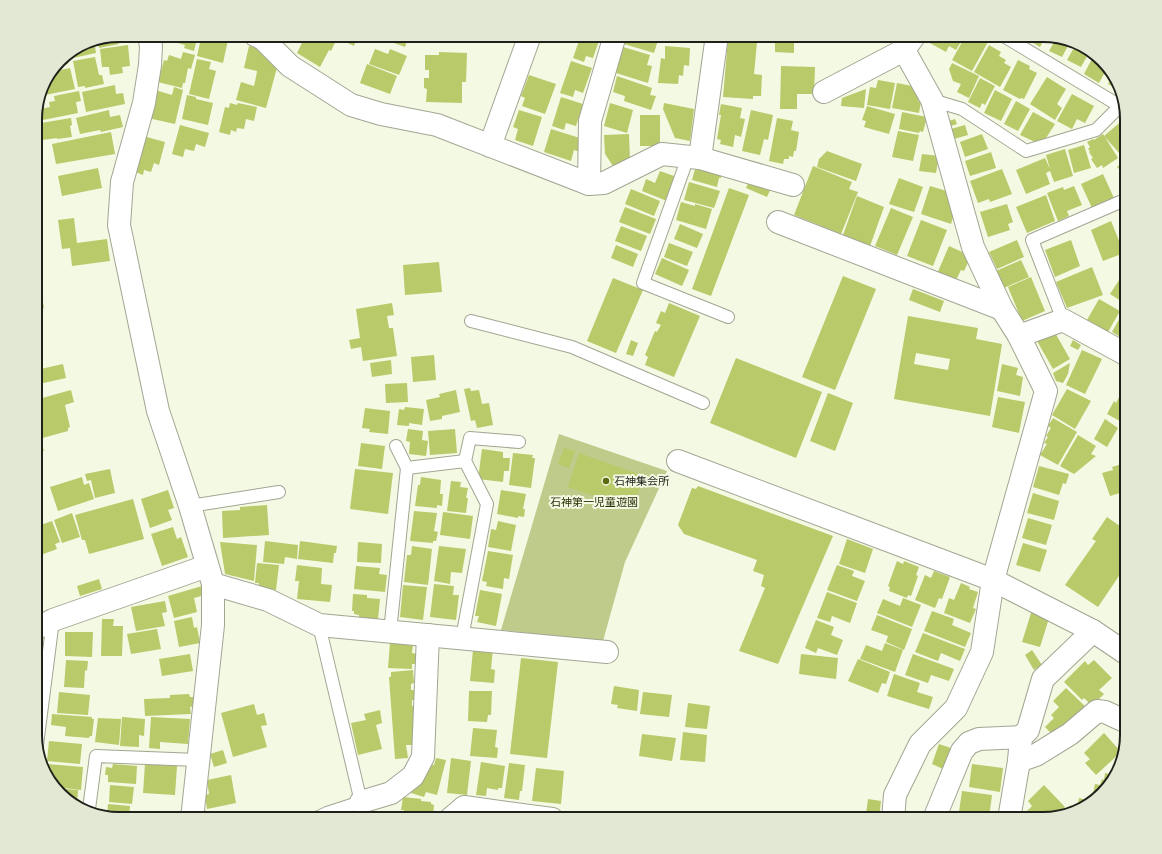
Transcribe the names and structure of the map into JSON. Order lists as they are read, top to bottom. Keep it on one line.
{"parks":["石神第一児童遊園"],"places":["石神集会所"]}
